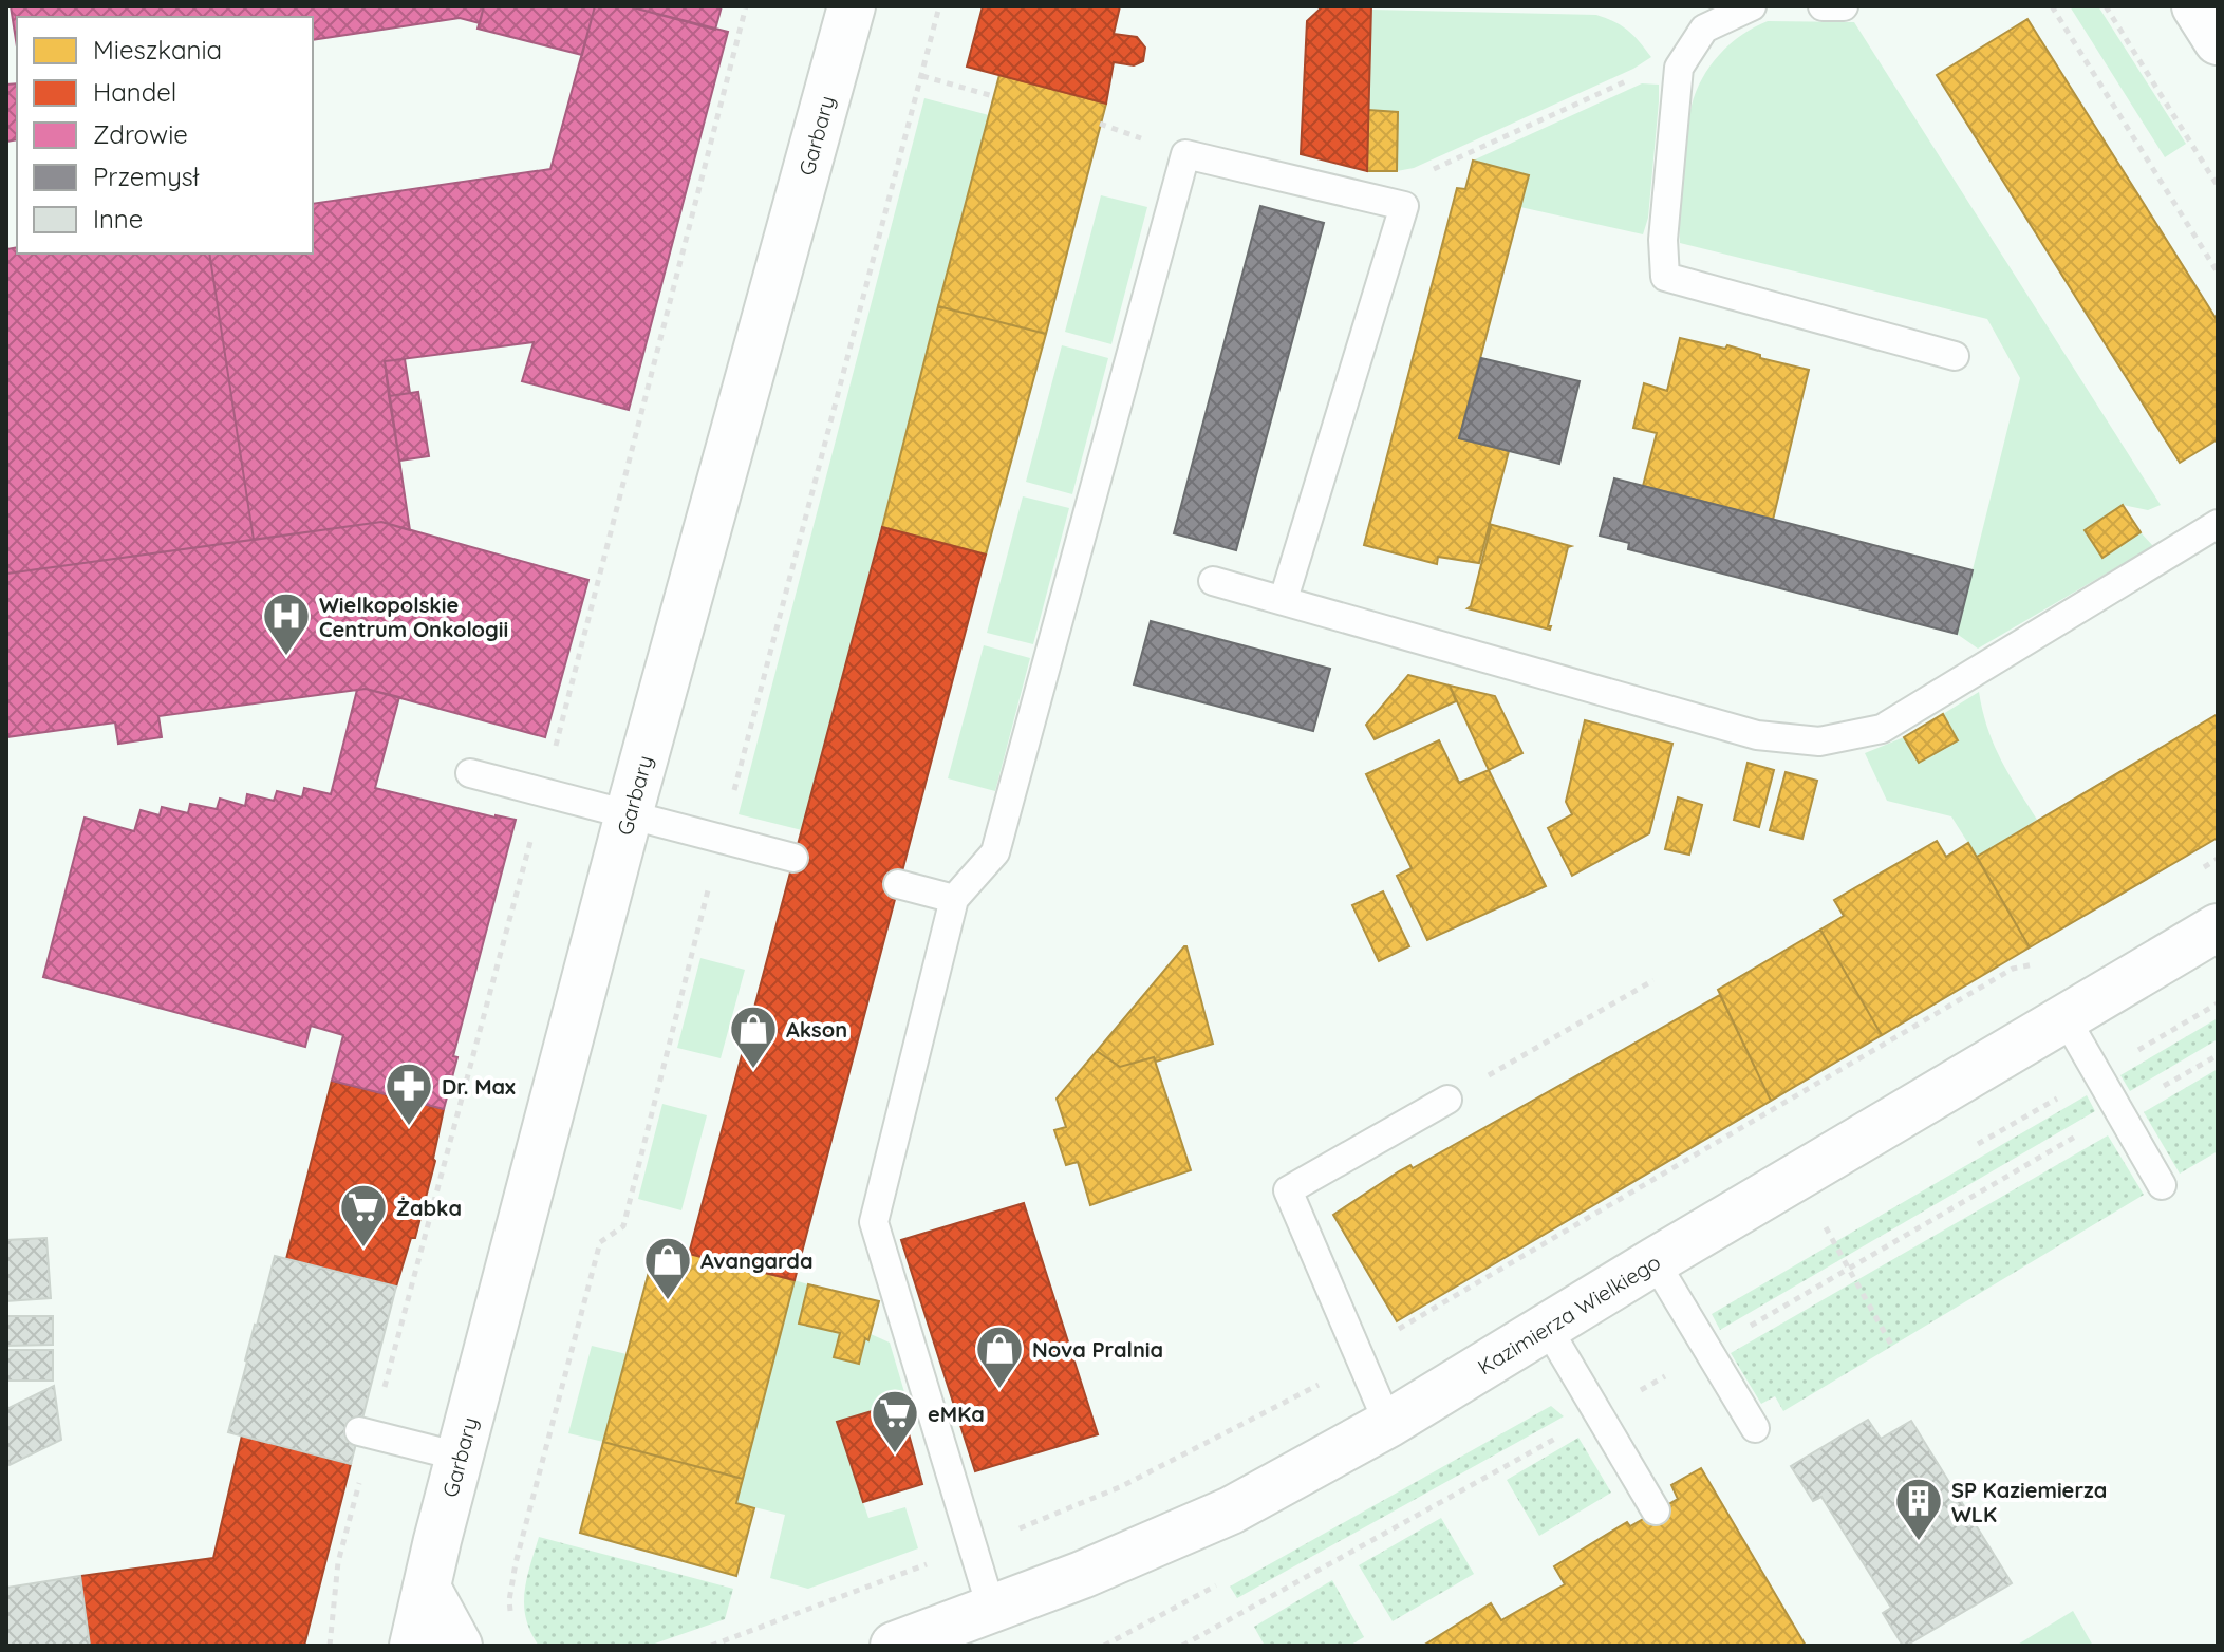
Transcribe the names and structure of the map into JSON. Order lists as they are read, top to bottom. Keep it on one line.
{"streets":{"street":["Garbary","Kazimierza Wielkiego"]},"places":{"hospital":["Wielkopolskie Centrum Onkologii"],"shop":["Akson","Avangarda","Nova Pralnia"],"pharmacy":["Dr. Max"],"supermarket":["Żabka","eMKa"],"building":["SP Kaziemierza WLK"]},"legend":["Mieszkania","Handel","Zdrowie","Przemysł","Inne"]}
